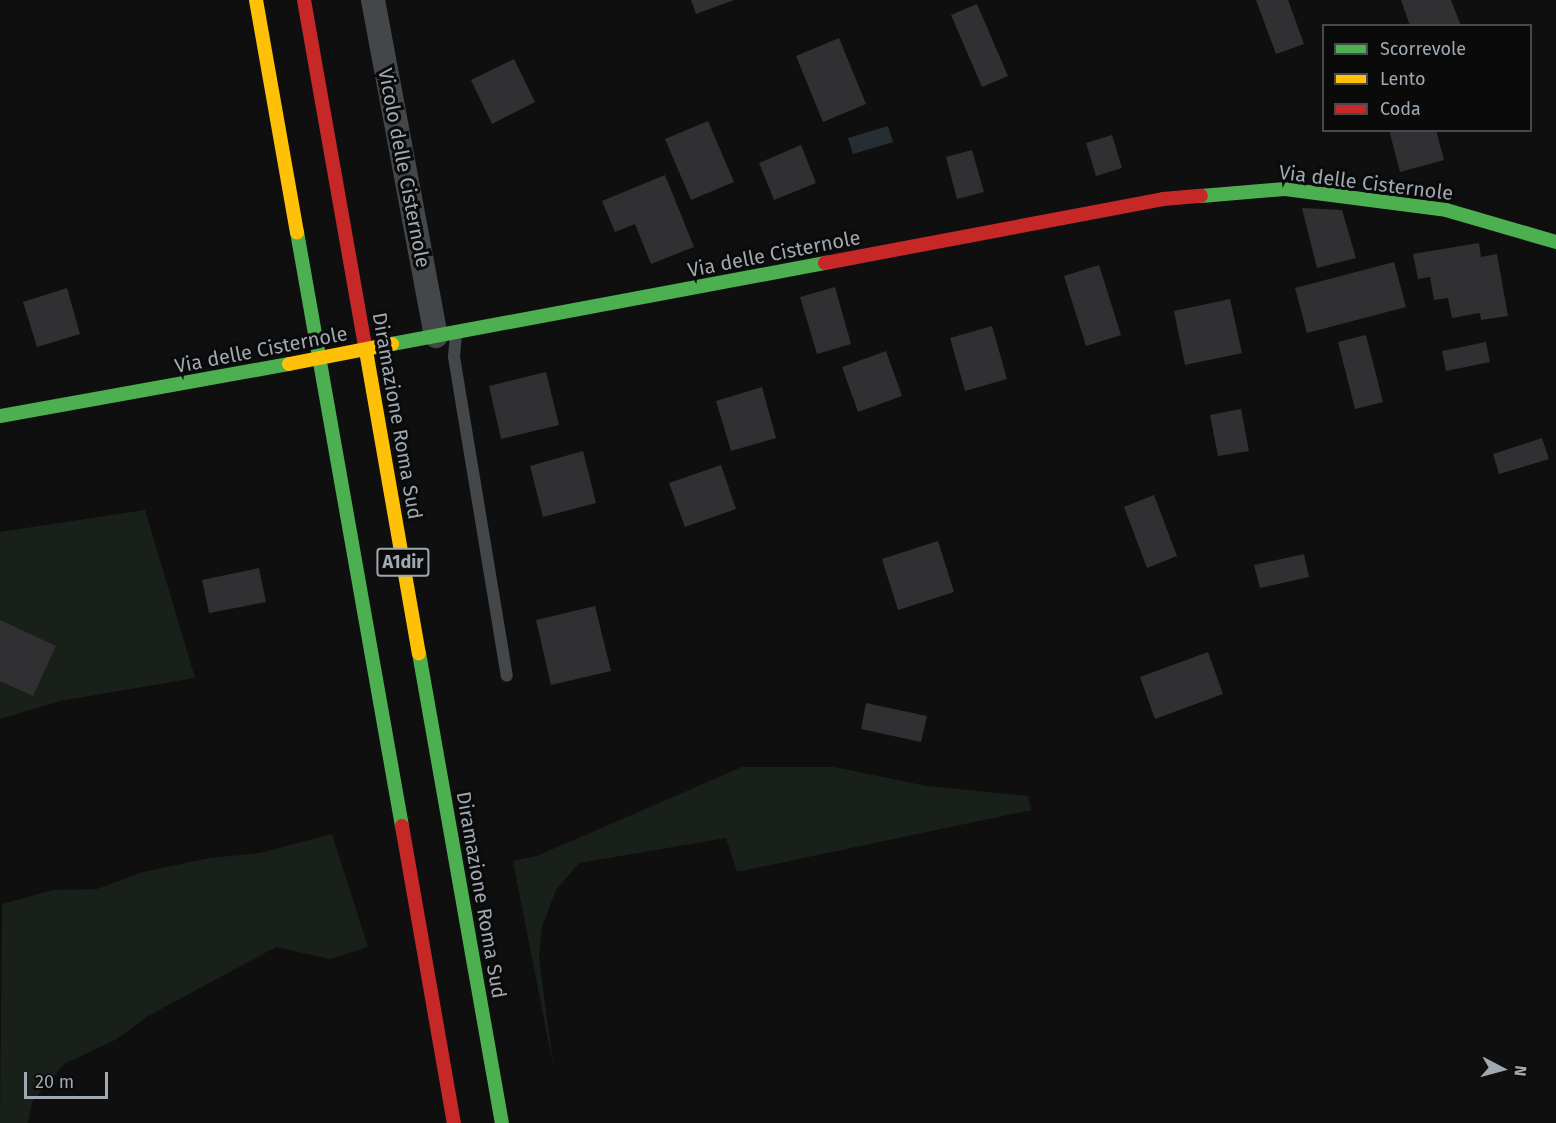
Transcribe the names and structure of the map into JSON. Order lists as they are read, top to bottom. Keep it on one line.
{"streets":{"main road":["Via delle Cisternole","Diramazione Roma Sud","A1dir"],"street":["Vicolo delle Cisternole"]},"crossings":[["Vicolo delle Cisternole","Via delle Cisternole"]],"legend":["Scorrevole","Lento","Coda"],"scale_bar":"20 m","north":"right"}
